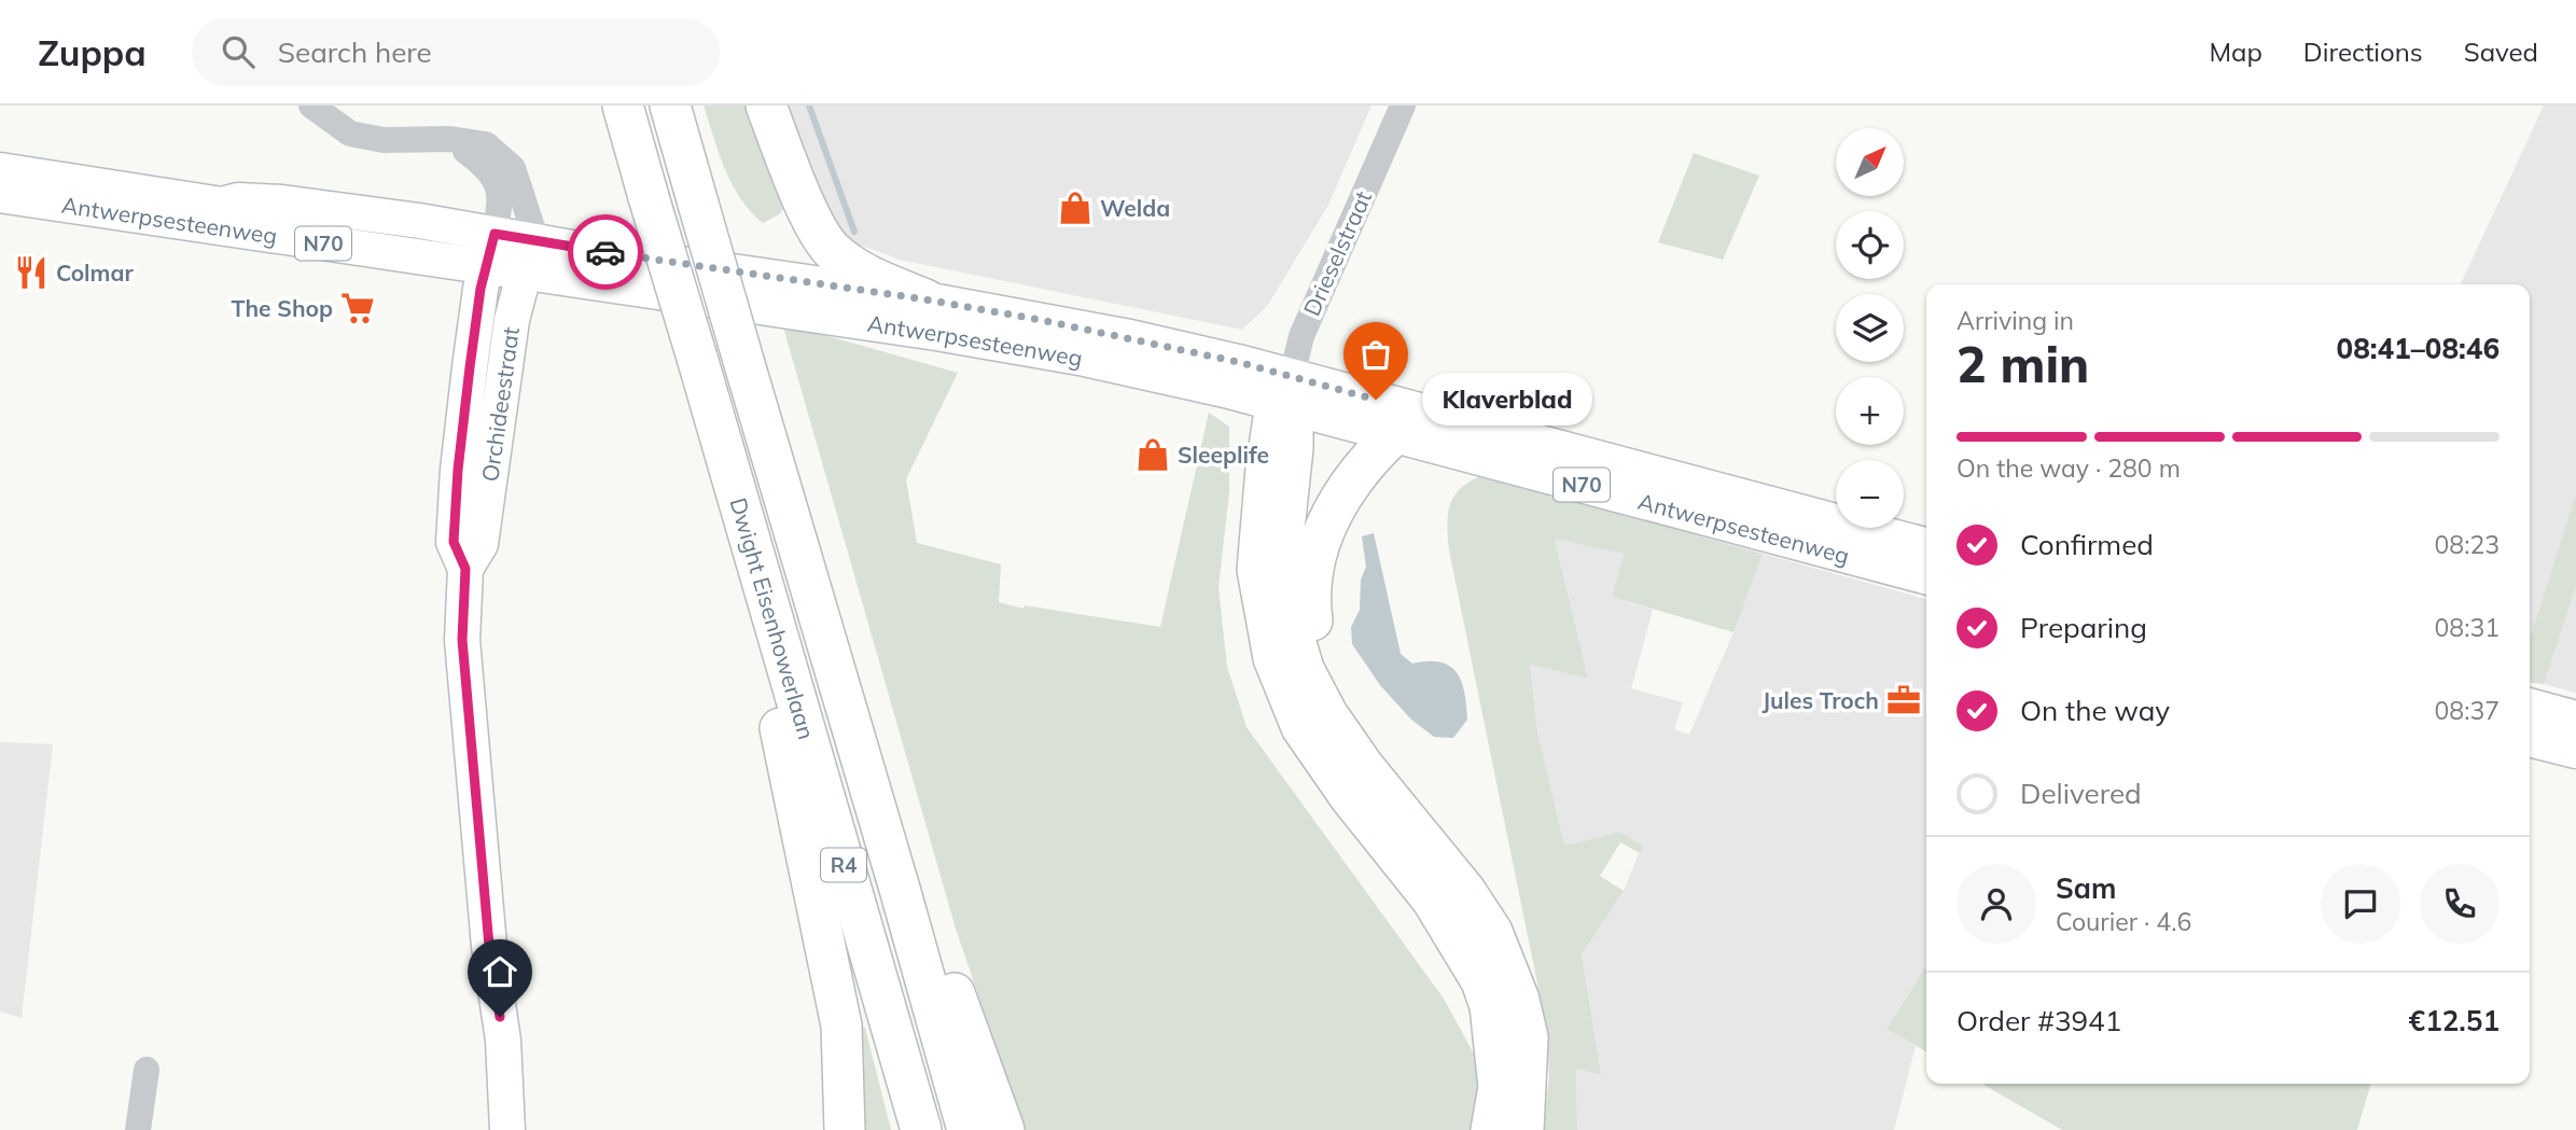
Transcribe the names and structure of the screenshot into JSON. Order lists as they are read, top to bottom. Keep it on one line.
{"streets":{"highway":["Dwight Eisenhowerlaan","R4"],"main road":["Antwerpsesteenweg","N70","Orchideestraat"],"street":["Drieselstraat"]},"crossings":[["Antwerpsesteenweg","Drieselstraat"],["Antwerpsesteenweg","Orchideestraat"]],"places":{"shop":["Welda","Sleeplife"],"restaurant":["Colmar"],"supermarket":["The Shop"],"other":["Klaverblad"],"office":["Jules Troch"]},"north":"top right","page":{"header":"Zuppa","search":"Search here","nav":["Map","Directions","Saved"],"map_buttons":["+","−"],"heading":["2 min","Arriving in","08:41–08:46"],"panel":["Sam","Courier · 4.6","Order #3941","€12.51"],"bubble":"Klaverblad","bar":"On the way · 280 m","list":[["Confirmed","08:23"],["Preparing","08:31"],["On the way","08:37"],"Delivered"]}}
